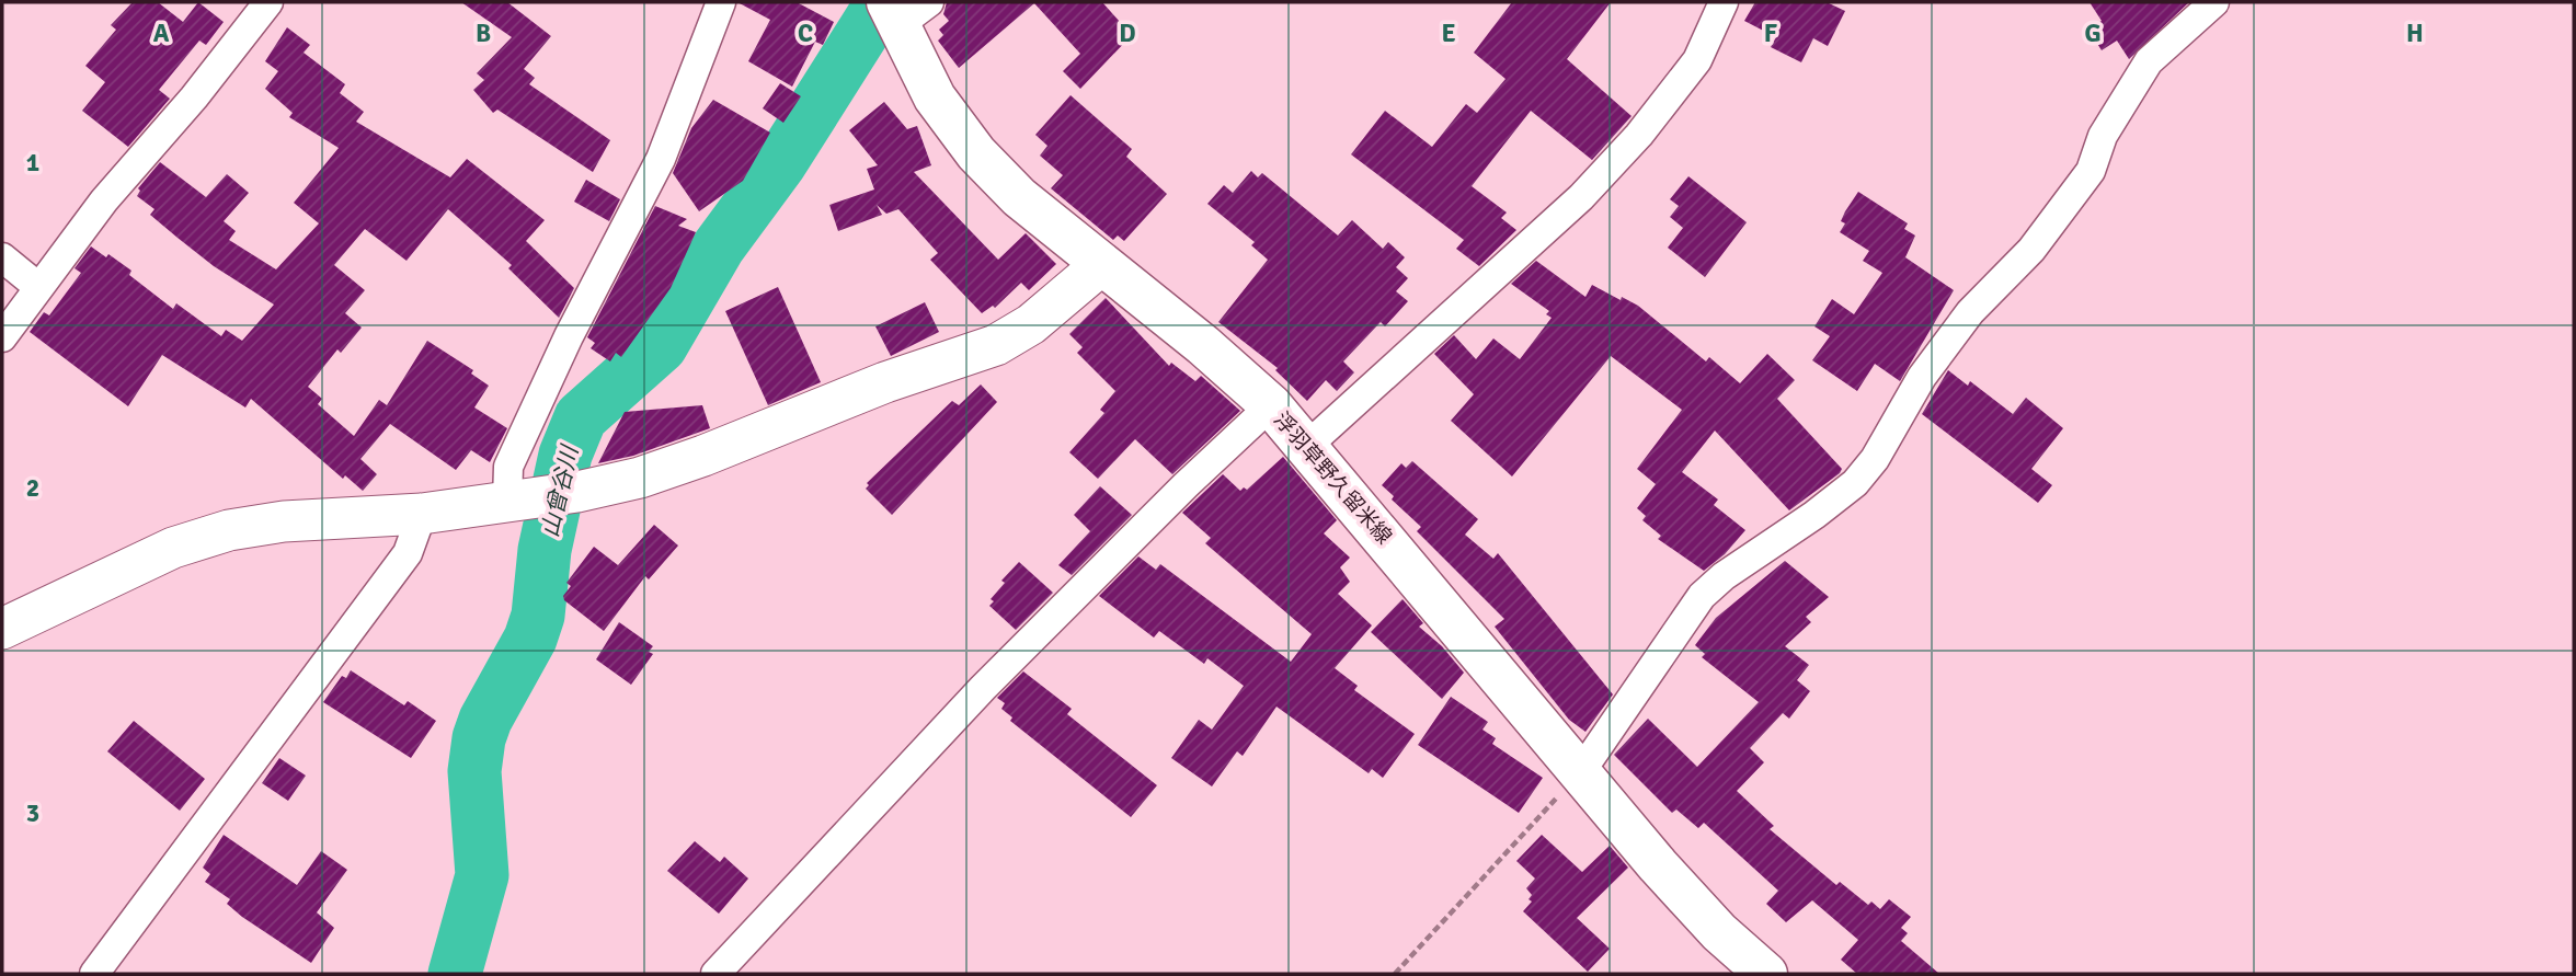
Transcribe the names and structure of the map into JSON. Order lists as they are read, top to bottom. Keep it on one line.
{"streets":{"main road":["浮羽草野久留米線"]},"water":["山曾谷川"],"grid":{"columns":["A","B","C","D","E","F","G","H"],"rows":["1","2","3"]}}
